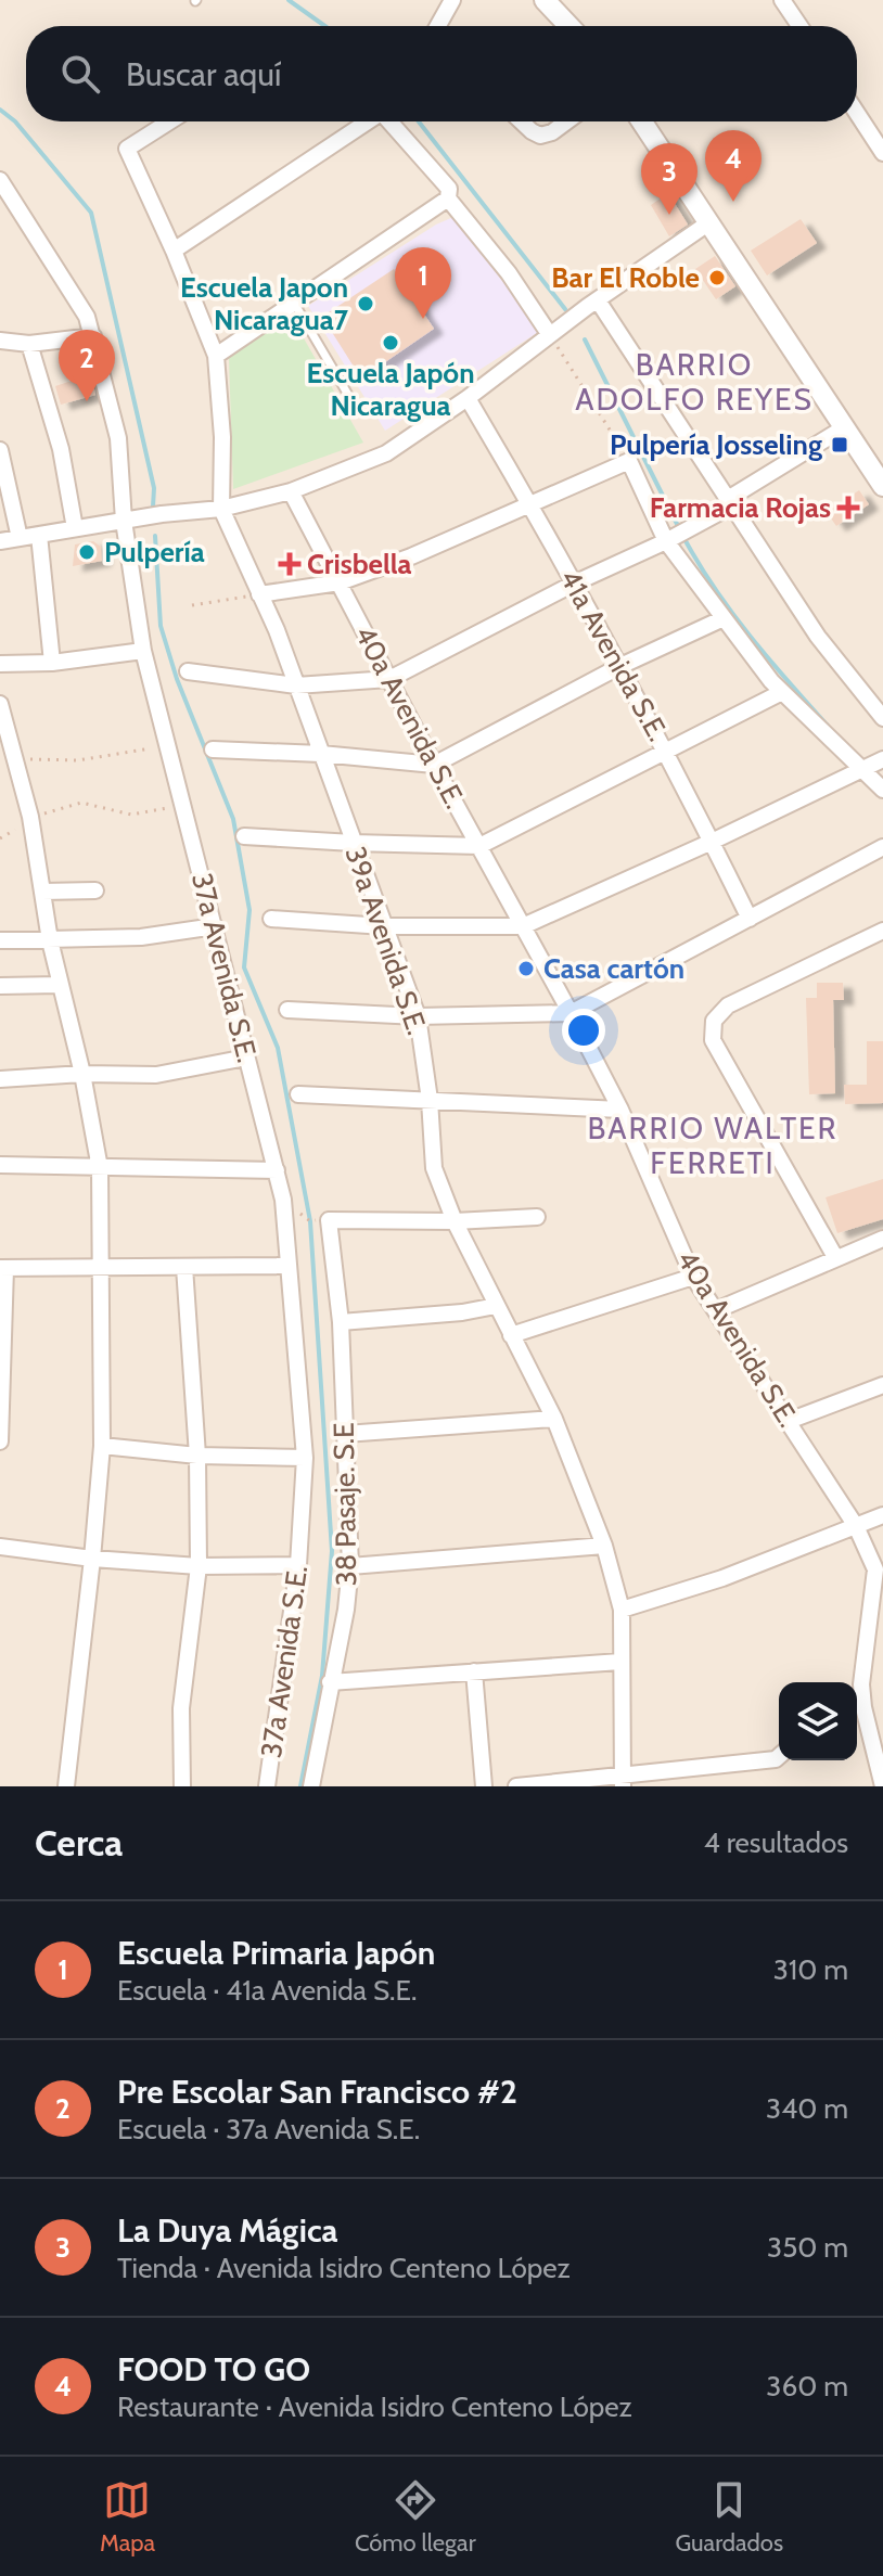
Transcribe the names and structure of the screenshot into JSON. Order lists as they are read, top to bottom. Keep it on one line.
{"streets":{"street":["41a Avenida S.E.","40a Avenida S.E.","39a Avenida S.E.","37a Avenida S.E.","38 Pasaje. S.E"]},"districts":["BARRIO ADOLFO REYES","BARRIO WALTER FERRETI"],"places":{"other":["Bar El Roble","Escuela Japon Nicaragua7","Escuela Japón Nicaragua","Pulpería","Casa cartón"],"transit":["Pulpería Josseling"],"health":["Farmacia Rojas","Crisbella"]},"page":{"search":"Buscar aquí","pins":["4","3","1","2"],"heading":["Cerca","4 resultados"],"list":[{"mark":"1","name":"Escuela Primaria Japón","note":"Escuela · 41a Avenida S.E.","value":"310 m"},{"mark":"2","name":"Pre Escolar San Francisco #2","note":"Escuela · 37a Avenida S.E.","value":"340 m"},{"mark":"3","name":"La Duya Mágica","note":"Tienda · Avenida Isidro Centeno López","value":"350 m"},{"mark":"4","name":"FOOD TO GO","note":"Restaurante · Avenida Isidro Centeno López","value":"360 m"}],"nav":["Mapa","Cómo llegar","Guardados"]}}
